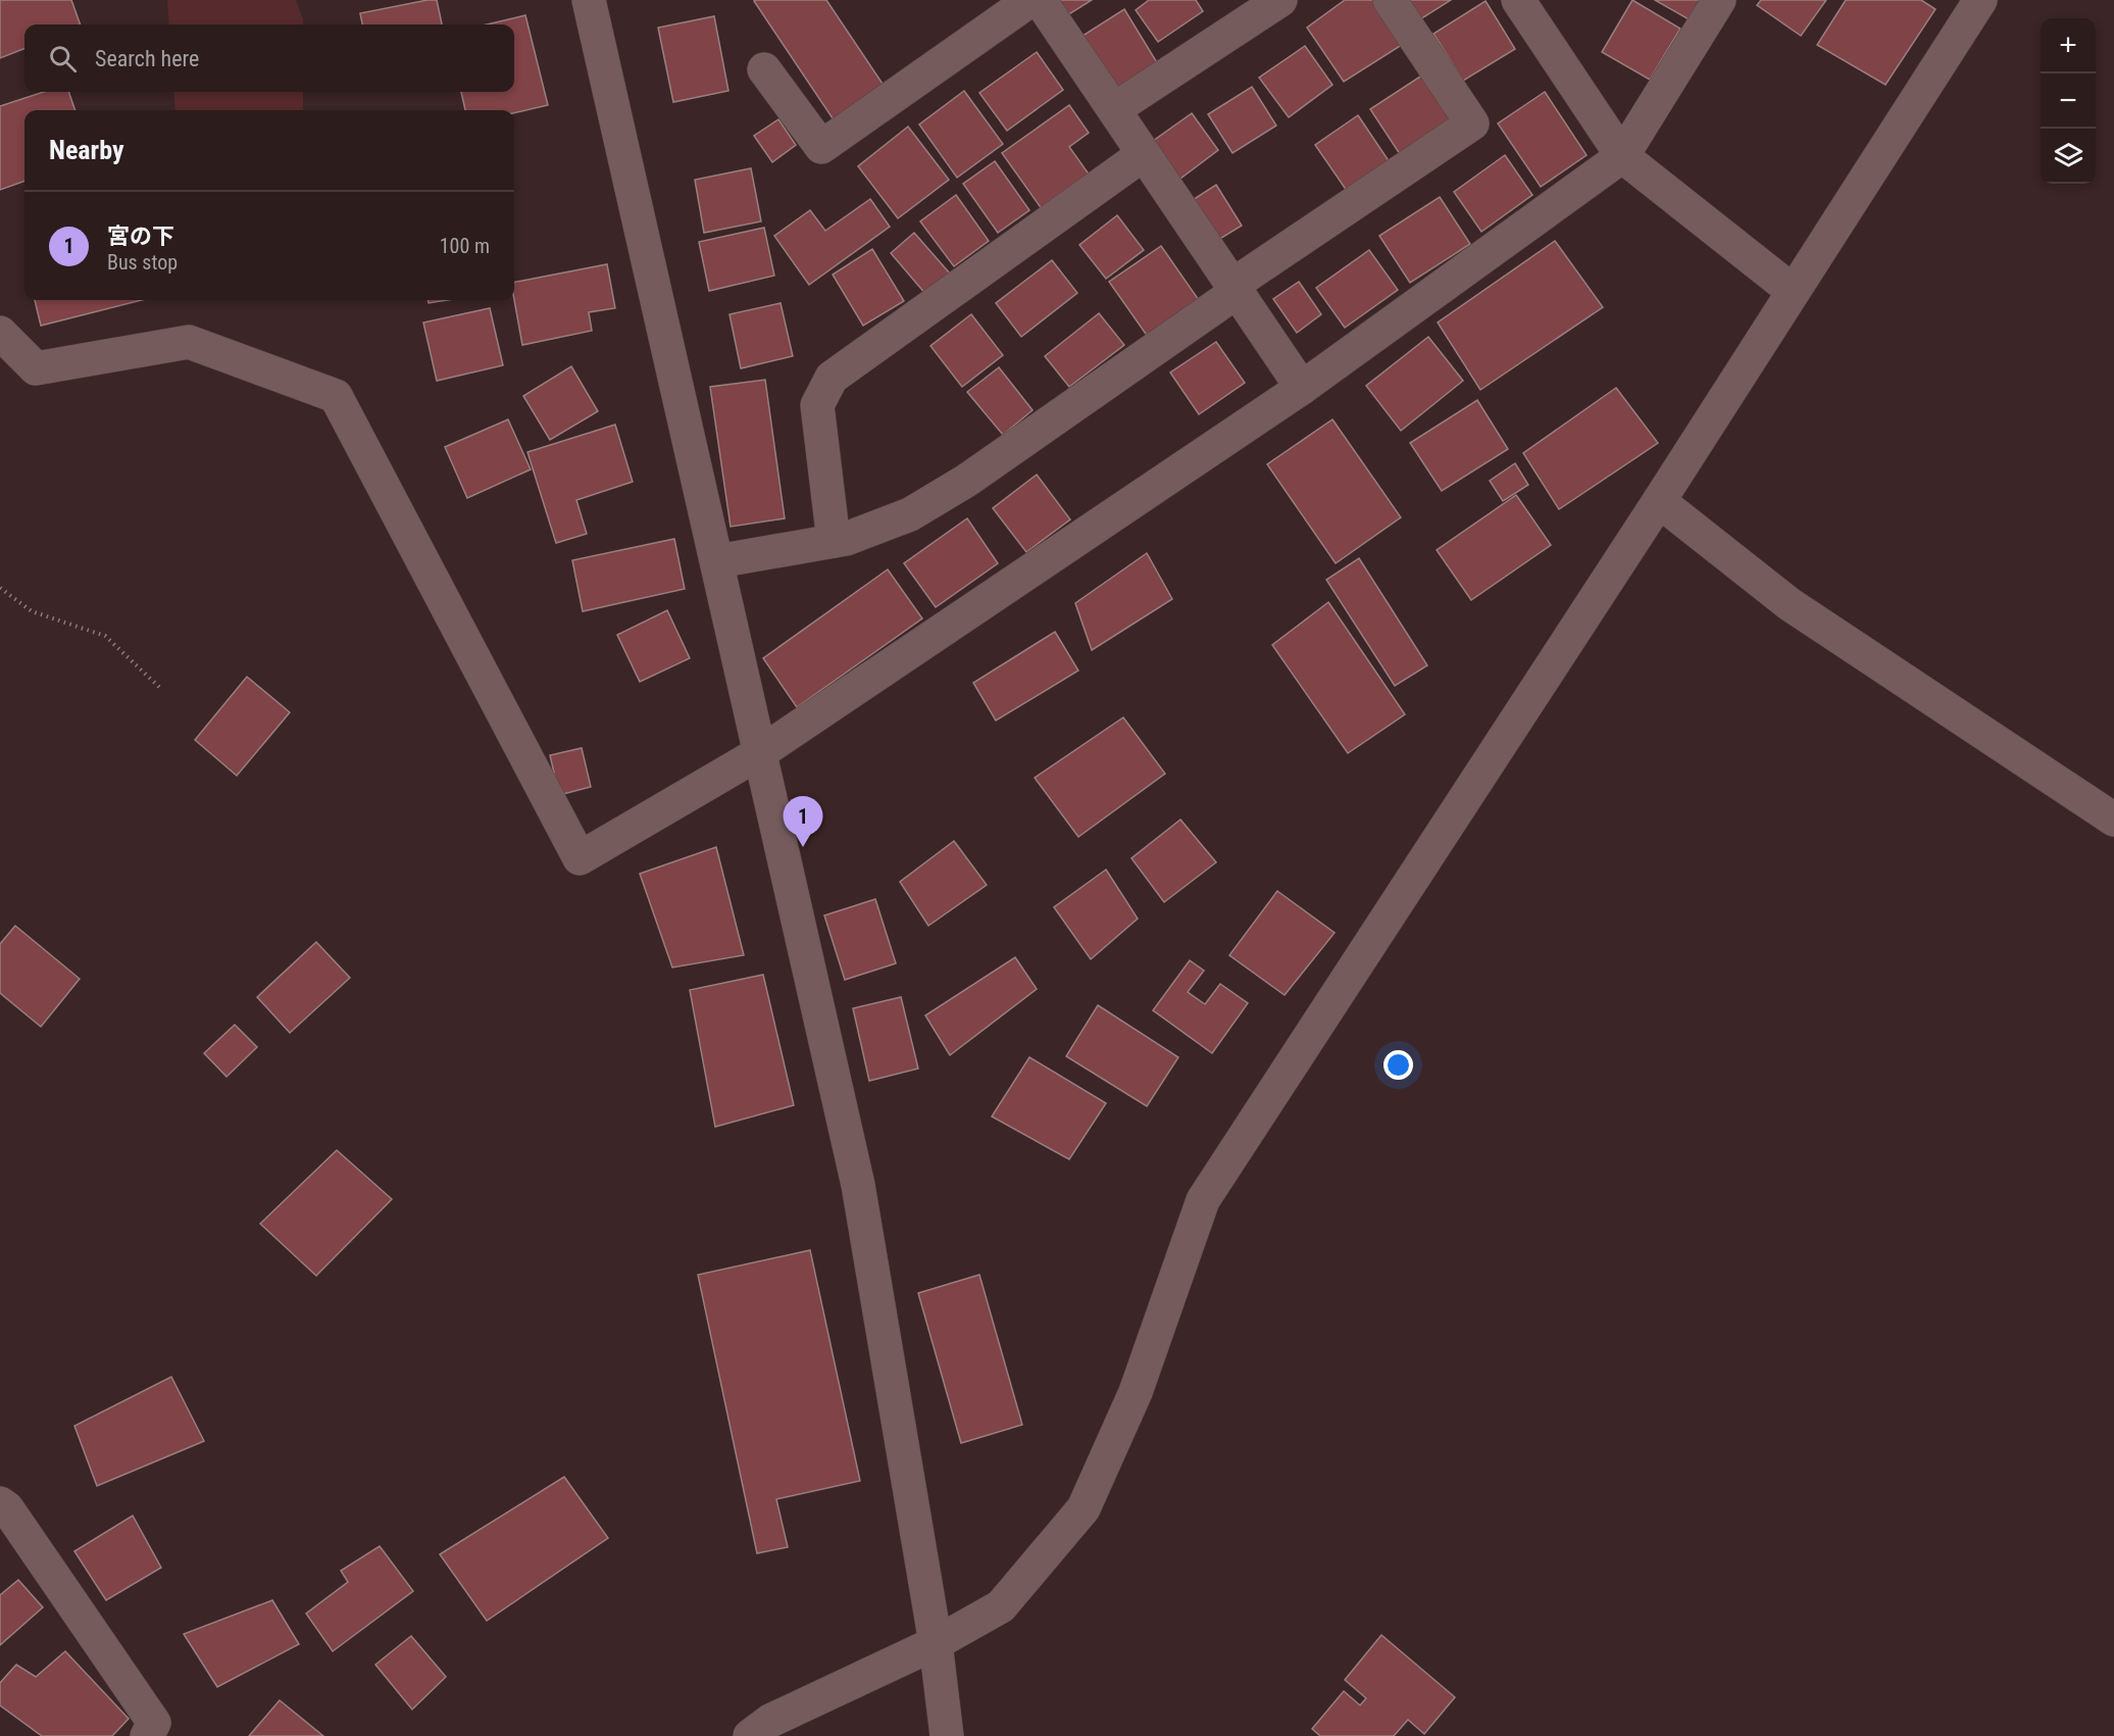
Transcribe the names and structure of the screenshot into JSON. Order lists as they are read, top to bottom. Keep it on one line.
{"page":{"map_buttons":["+","−"],"search":"Search here","heading":"Nearby","list":[{"mark":"1","name":"宮の下","note":"Bus stop","value":"100 m"}],"pins":"1"}}
